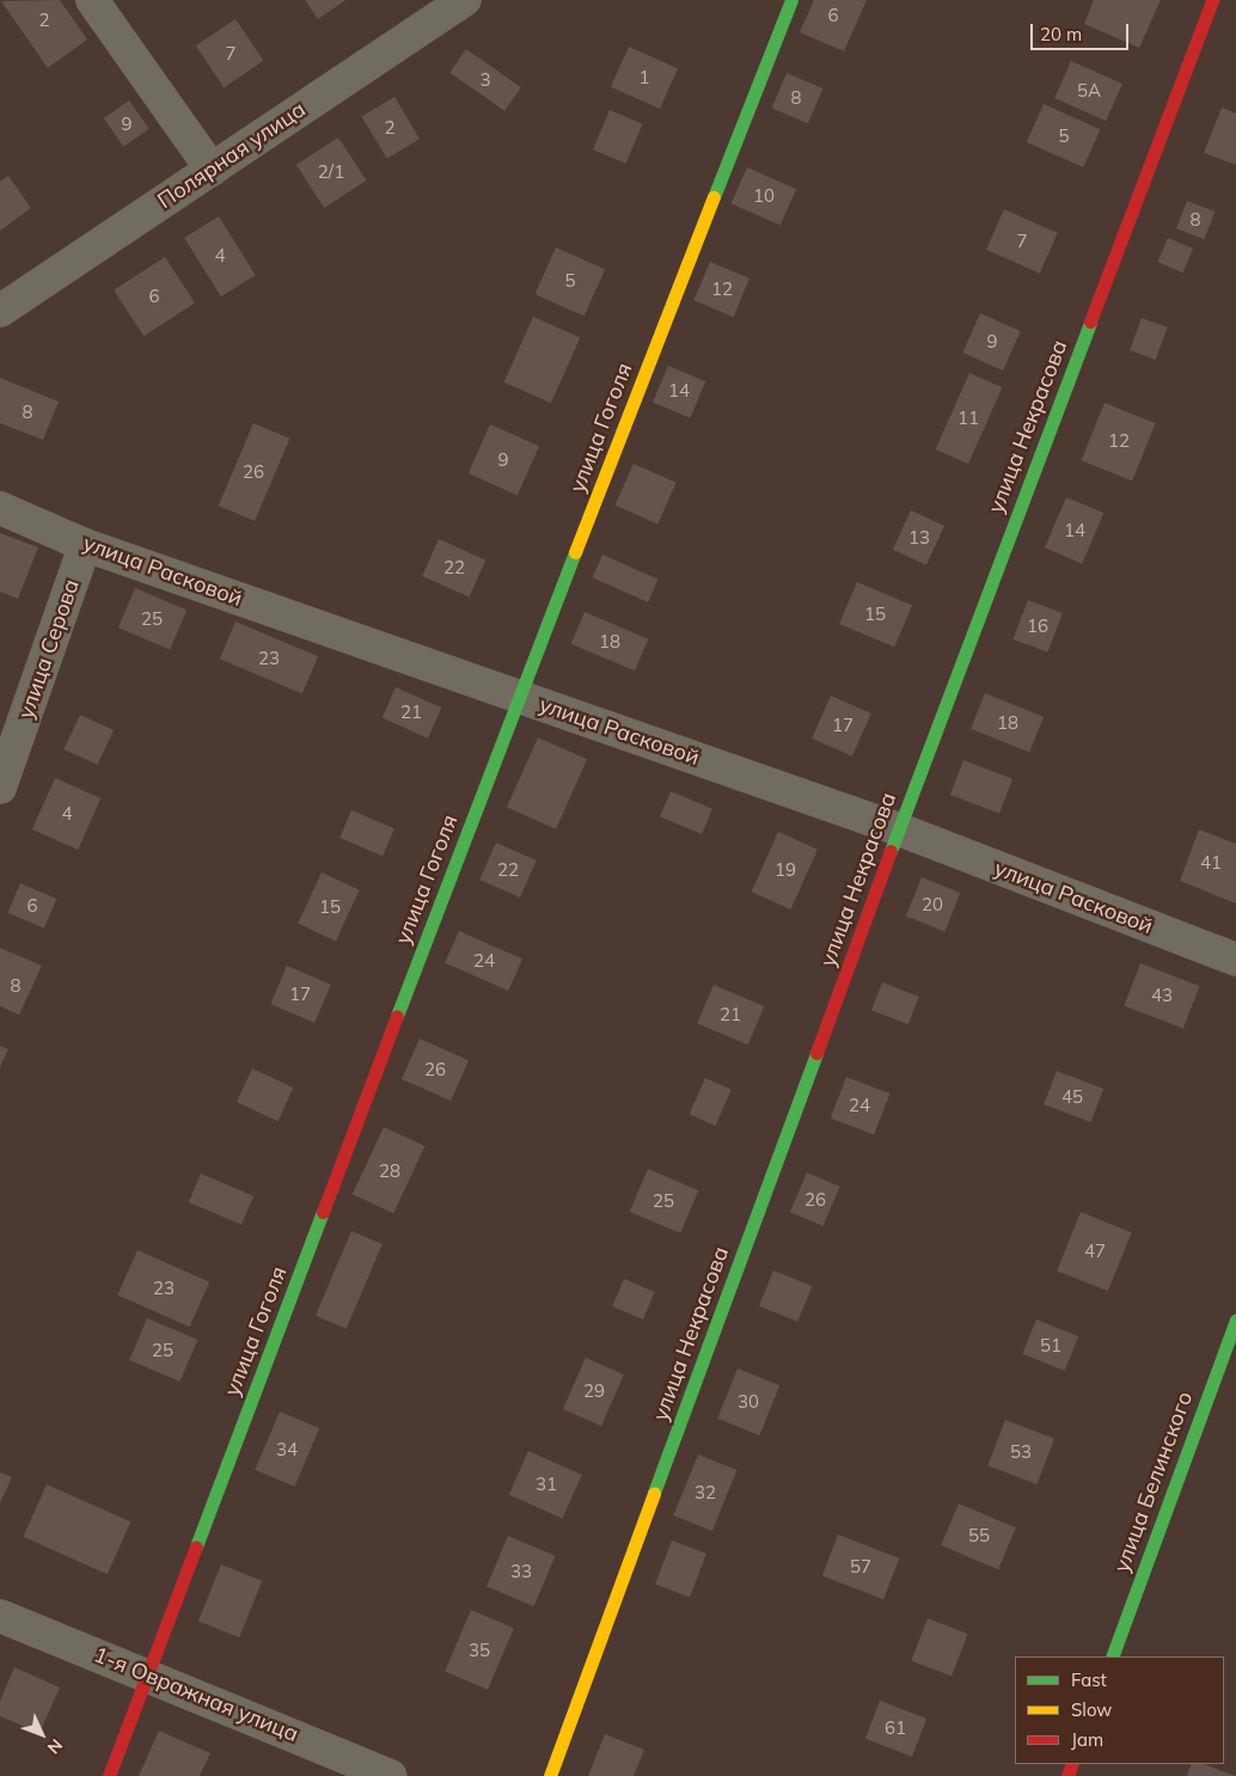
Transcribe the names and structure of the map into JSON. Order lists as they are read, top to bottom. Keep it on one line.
{"streets":{"street":["Полярная улица","улица Некрасова","улица Гоголя","улица Расковой","улица Серова","улица Белинского","1-я Овражная улица"]},"crossings":[["улица Некрасова","улица Расковой"],["улица Гоголя","улица Расковой"],["улица Гоголя","1-я Овражная улица"],["улица Расковой","улица Серова"]],"house_numbers":["6","2","7","1","3","5А","8","9","2","5","2/1","10","8","7","4","5","12","6","9","14","8","11","12","9","26","14","13","22","15","25","16","18","23","21","18","17","4","41","22","19","20","6","15","24","8","17","43","21","26","45","24","28","26","25","47","23","51","25","29","30","34","53","31","32","55","57","33","35","61"],"legend":["Fast","Slow","Jam"],"scale_bar":"20 m","north":"bottom right"}
